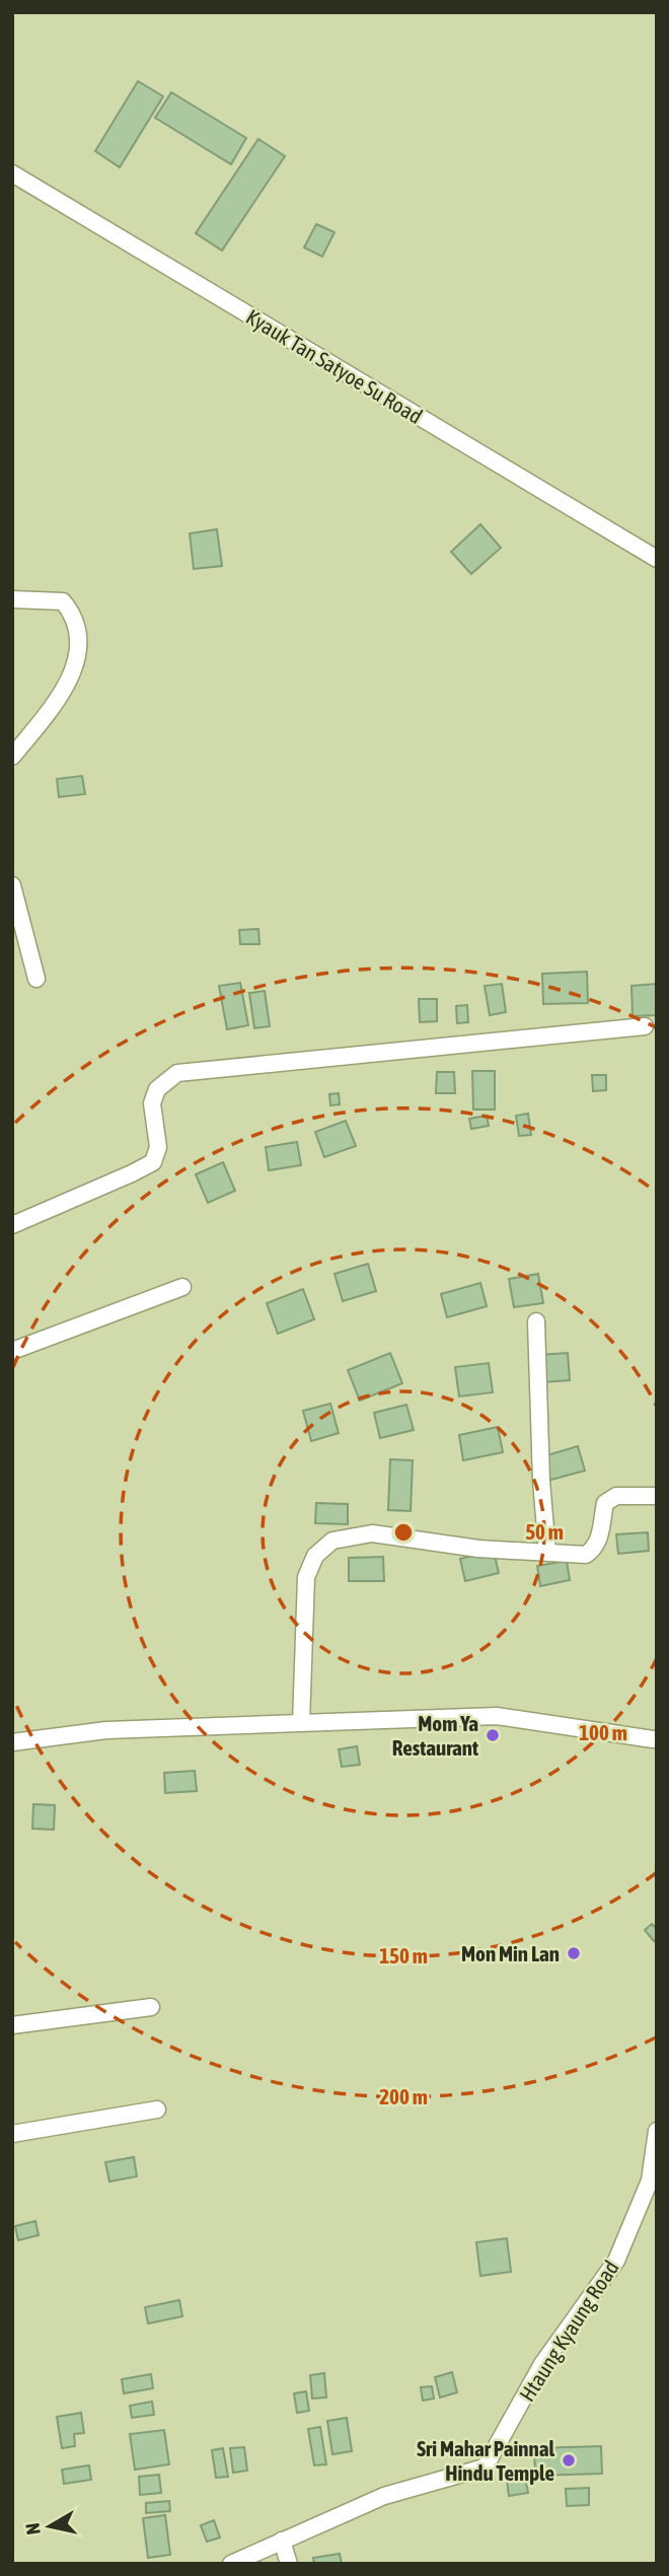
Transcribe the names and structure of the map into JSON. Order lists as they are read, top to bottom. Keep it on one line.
{"streets":{"street":["Kyauk Tan Satyoe Su Road","Htaung Kyaung Road"]},"places":["Mom Ya Restaurant","Mon Min Lan","Sri Mahar Painnal Hindu Temple"],"north":"left","rings":["50 m","100 m","150 m","200 m"]}
